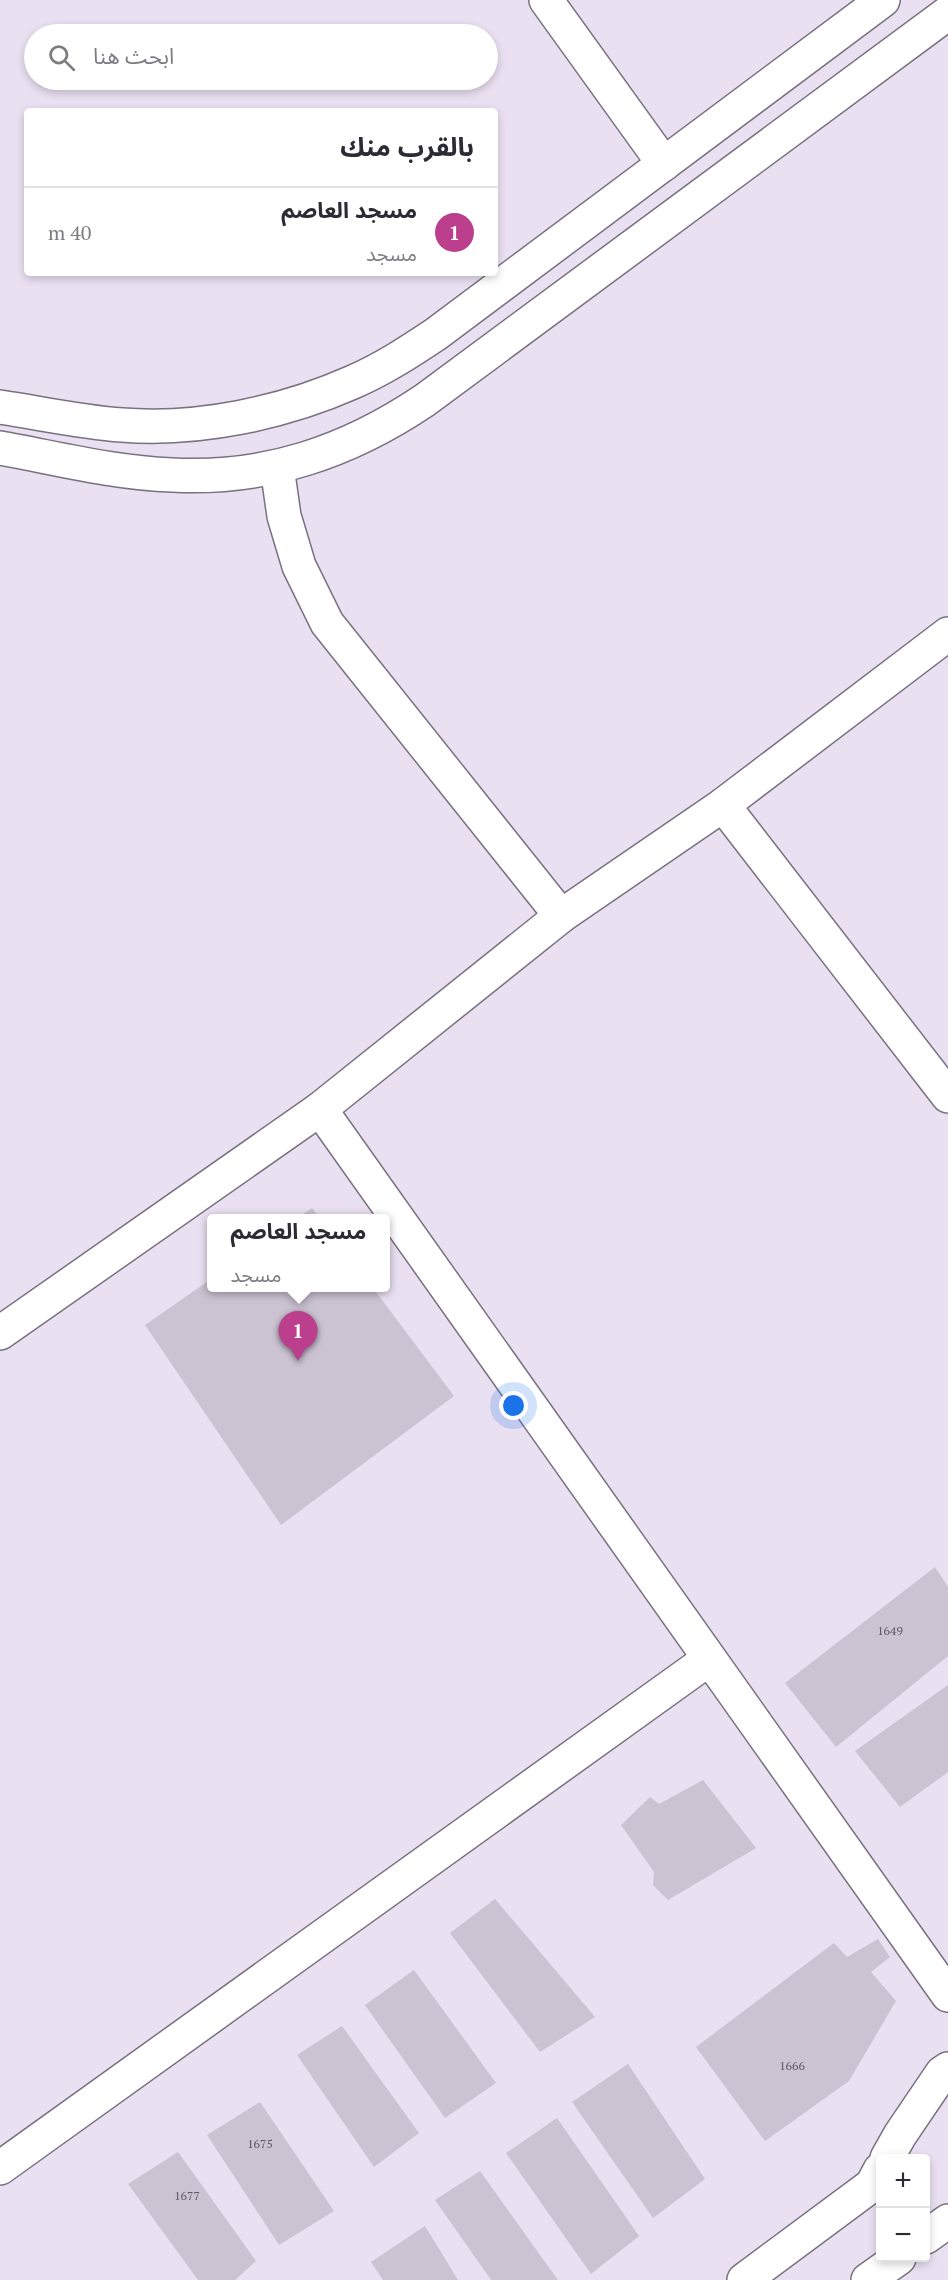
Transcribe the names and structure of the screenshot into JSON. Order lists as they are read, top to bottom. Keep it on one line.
{"house_numbers":["1649","1666","1675","1677"],"page":{"search":"ابحث هنا","heading":"بالقرب منك","list":[{"mark":"1","name":"مسجد العاصم","note":"مسجد","value":"40 m"}],"popup":["مسجد العاصم","مسجد"],"pins":"1","map_buttons":["+","−"]}}
